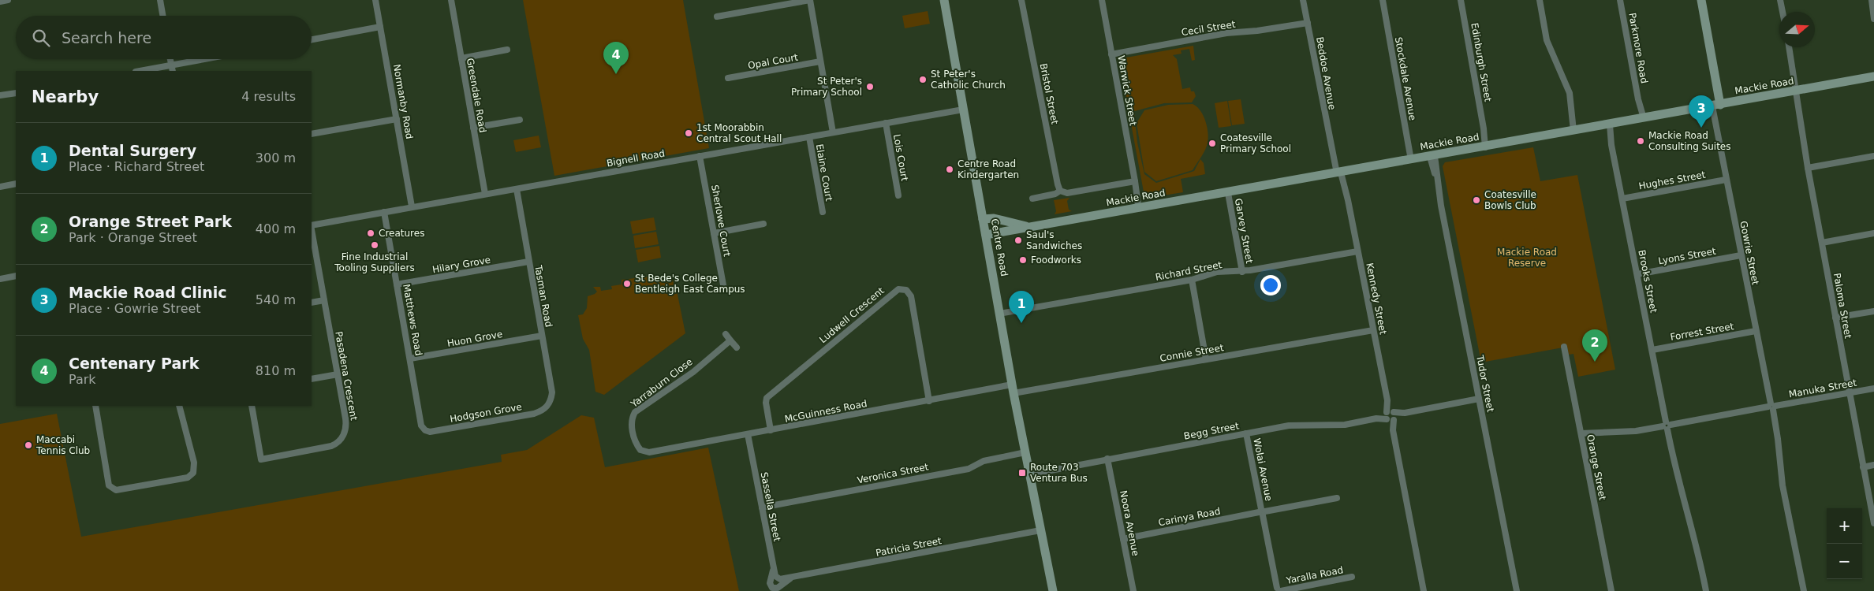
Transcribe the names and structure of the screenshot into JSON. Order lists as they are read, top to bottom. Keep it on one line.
{"streets":{"street":["Cecil Street","Parkmore Road","Opal Court","Edinburgh Street","Beddoe Avenue","Stockdale Avenue","Mackie Road","Warwick Street","Bristol Street","Greendale Road","Normanby Road","Lois Court","Bignell Road","Elaine Court","Hughes Street","Sherlowe Court","Garvey Street","Centre Road","Gowrie Street","Lyons Street","Hilary Grove","Richard Street","Brooks Street","Tasman Road","Kennedy Street","Paloma Street","Ludwell Crescent","Matthews Road","Forrest Street","Huon Grove","Connie Street","Pasadena Crescent","Yarraburn Close","Tudor Street","Manuka Street","McGuinness Road","Hodgson Grove","Begg Street","Orange Street","Wolai Avenue","Veronica Street","Sassella Street","Carinya Road","Noora Avenue","Patricia Street","Yaralla Road"]},"crossings":[["Cecil Street","Beddoe Avenue"],["Cecil Street","Warwick Street"],["Parkmore Road","Mackie Road"],["Edinburgh Street","Mackie Road"],["Beddoe Avenue","Mackie Road"],["Beddoe Avenue","Kennedy Street"],["Stockdale Avenue","Mackie Road"],["Mackie Road","Warwick Street"],["Mackie Road","Garvey Street"],["Mackie Road","Centre Road"],["Mackie Road","Gowrie Street"],["Mackie Road","Brooks Street"],["Mackie Road","Kennedy Street"],["Mackie Road","Paloma Street"],["Mackie Road","Tudor Street"],["Greendale Road","Bignell Road"],["Normanby Road","Bignell Road"],["Lois Court","Bignell Road"],["Bignell Road","Elaine Court"],["Bignell Road","Sherlowe Court"],["Bignell Road","Centre Road"],["Bignell Road","Tasman Road"],["Bignell Road","Matthews Road"],["Hughes Street","Gowrie Street"],["Hughes Street","Brooks Street"],["Garvey Street","Richard Street"],["Centre Road","Richard Street"],["Centre Road","Connie Street"],["Centre Road","McGuinness Road"],["Centre Road","Begg Street"],["Centre Road","Veronica Street"],["Centre Road","Patricia Street"],["Gowrie Street","Lyons Street"],["Gowrie Street","Forrest Street"],["Gowrie Street","Manuka Street"],["Lyons Street","Brooks Street"],["Hilary Grove","Tasman Road"],["Hilary Grove","Matthews Road"],["Richard Street","Kennedy Street"],["Brooks Street","Forrest Street"],["Brooks Street","Manuka Street"],["Tasman Road","Huon Grove"],["Tasman Road","Hodgson Grove"],["Kennedy Street","Connie Street"],["Kennedy Street","Begg Street"],["Paloma Street","Manuka Street"],["Ludwell Crescent","McGuinness Road"],["Matthews Road","Huon Grove"],["Matthews Road","Hodgson Grove"],["Connie Street","McGuinness Road"],["Yarraburn Close","McGuinness Road"],["Tudor Street","Begg Street"],["Manuka Street","Orange Street"],["McGuinness Road","Sassella Street"],["Begg Street","Wolai Avenue"],["Begg Street","Noora Avenue"],["Wolai Avenue","Carinya Road"],["Wolai Avenue","Yaralla Road"],["Veronica Street","Sassella Street"],["Sassella Street","Patricia Street"],["Carinya Road","Noora Avenue"]],"parks":["Mackie Road Reserve"],"places":{"other":["St Peter's Catholic Church","St Peter's Primary School","1st Moorabbin Central Scout Hall","Mackie Road Consulting Suites","Coatesville Primary School","Centre Road Kindergarten","Coatesville Bowls Club","Creatures","Saul's Sandwiches","Fine Industrial Tooling Suppliers","Foodworks","St Bede's College Bentleigh East Campus","Maccabi Tennis Club"],"transit":["Route 703 Ventura Bus"]},"north":"right","page":{"search":"Search here","pins":["4","3","1","2"],"heading":["Nearby","4 results"],"list":[{"mark":"1","name":"Dental Surgery","note":"Place · Richard Street","value":"300 m"},{"mark":"2","name":"Orange Street Park","note":"Park · Orange Street","value":"400 m"},{"mark":"3","name":"Mackie Road Clinic","note":"Place · Gowrie Street","value":"540 m"},{"mark":"4","name":"Centenary Park","note":"Park","value":"810 m"}],"map_buttons":["+","−"]}}
